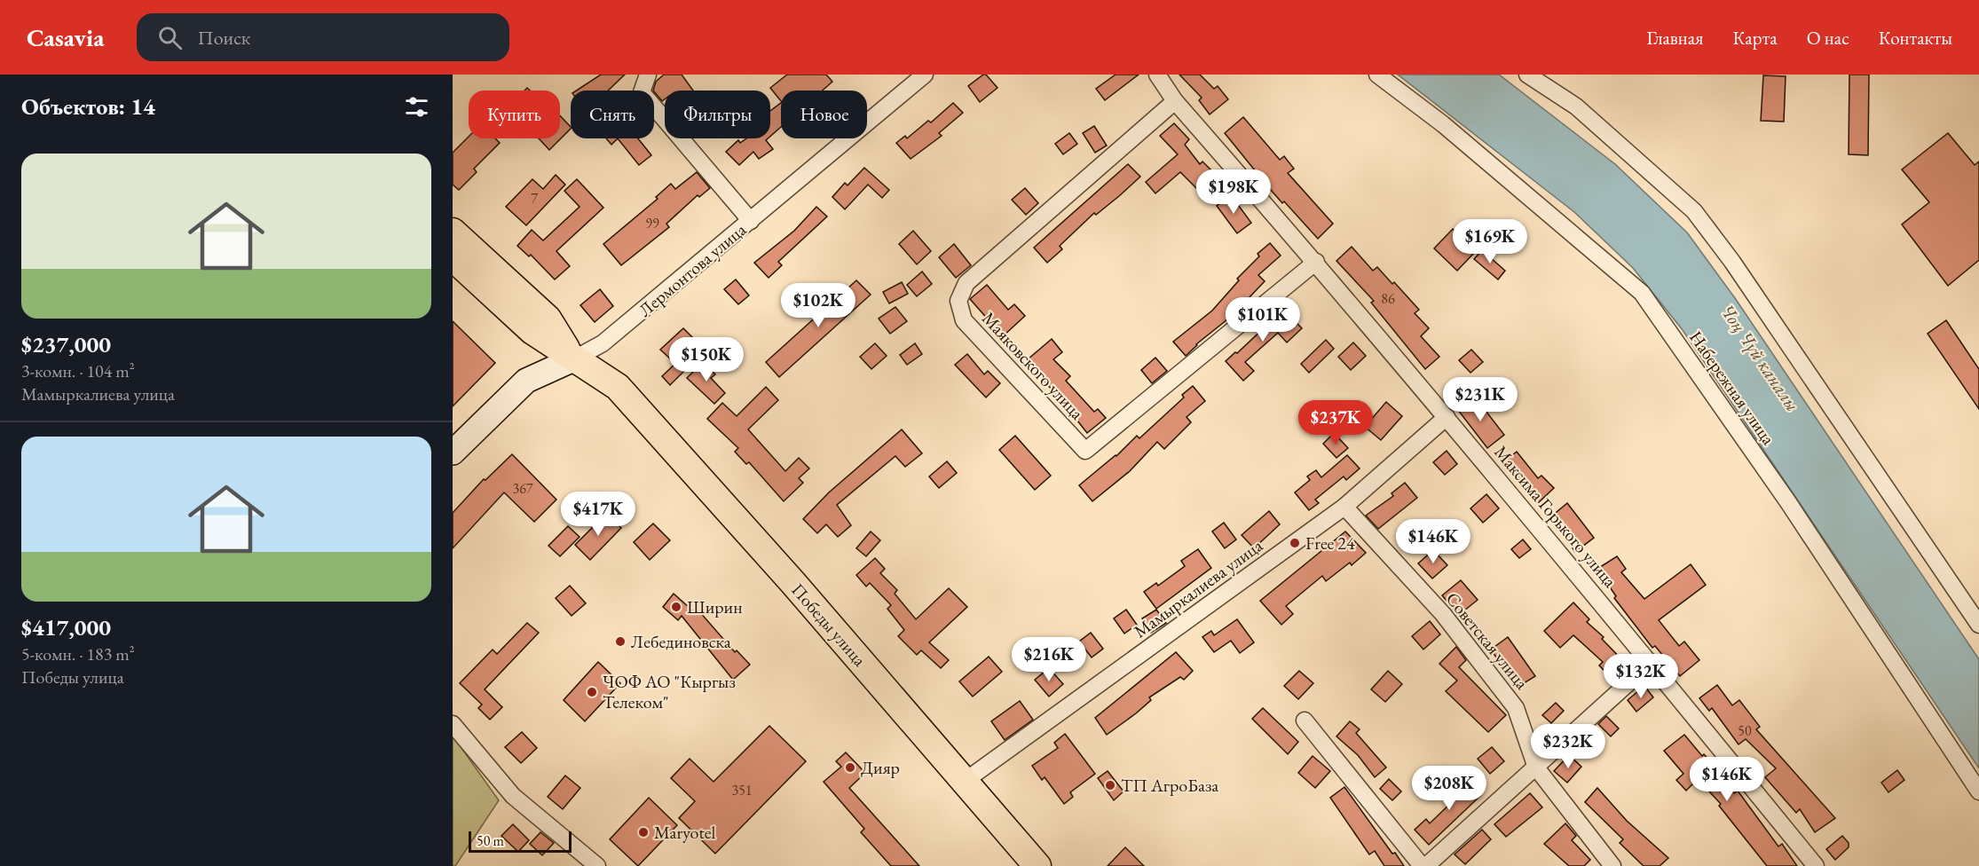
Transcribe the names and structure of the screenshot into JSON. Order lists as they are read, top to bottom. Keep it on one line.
{"streets":{"main road":["Лермонтова улица","Победы улица"],"street":["Маяковского улица","Набережная улица","Максима Горького улица","Мамыркалиева улица","Советская улица"]},"crossings":[["Лермонтова улица","Победы улица"],["Маяковского улица","Максима Горького улица"],["Максима Горького улица","Мамыркалиева улица"],["Мамыркалиева улица","Победы улица"],["Мамыркалиева улица","Советская улица"]],"water":["Чоң Чүй каналы"],"places":["Free 24","Ширин","Лебединовска","ЧОФ АО \"Кыргыз Телеком\"","Дияр","ТП АгроБаза","Maryotel"],"house_numbers":["7","99","86","367","50","351"],"scale_bar":"50 m","page":{"header":"Casavia","search":"Поиск","nav":["Главная","Карта","О нас","Контакты"],"heading":"Объектов: 14","chip":["Купить","Снять","Фильтры","Новое"],"list":[{"name":"$237,000","note":"3-комн. · 104 m² · Мамыркалиева улица"},{"name":"$417,000","note":"5-комн. · 183 m² · Победы улица"}],"price":["$198K","$169K","$102K","$101K","$150K","$231K","$237K","$417K","$146K","$216K","$132K","$232K","$146K","$208K"],"scale":"50 m"}}
